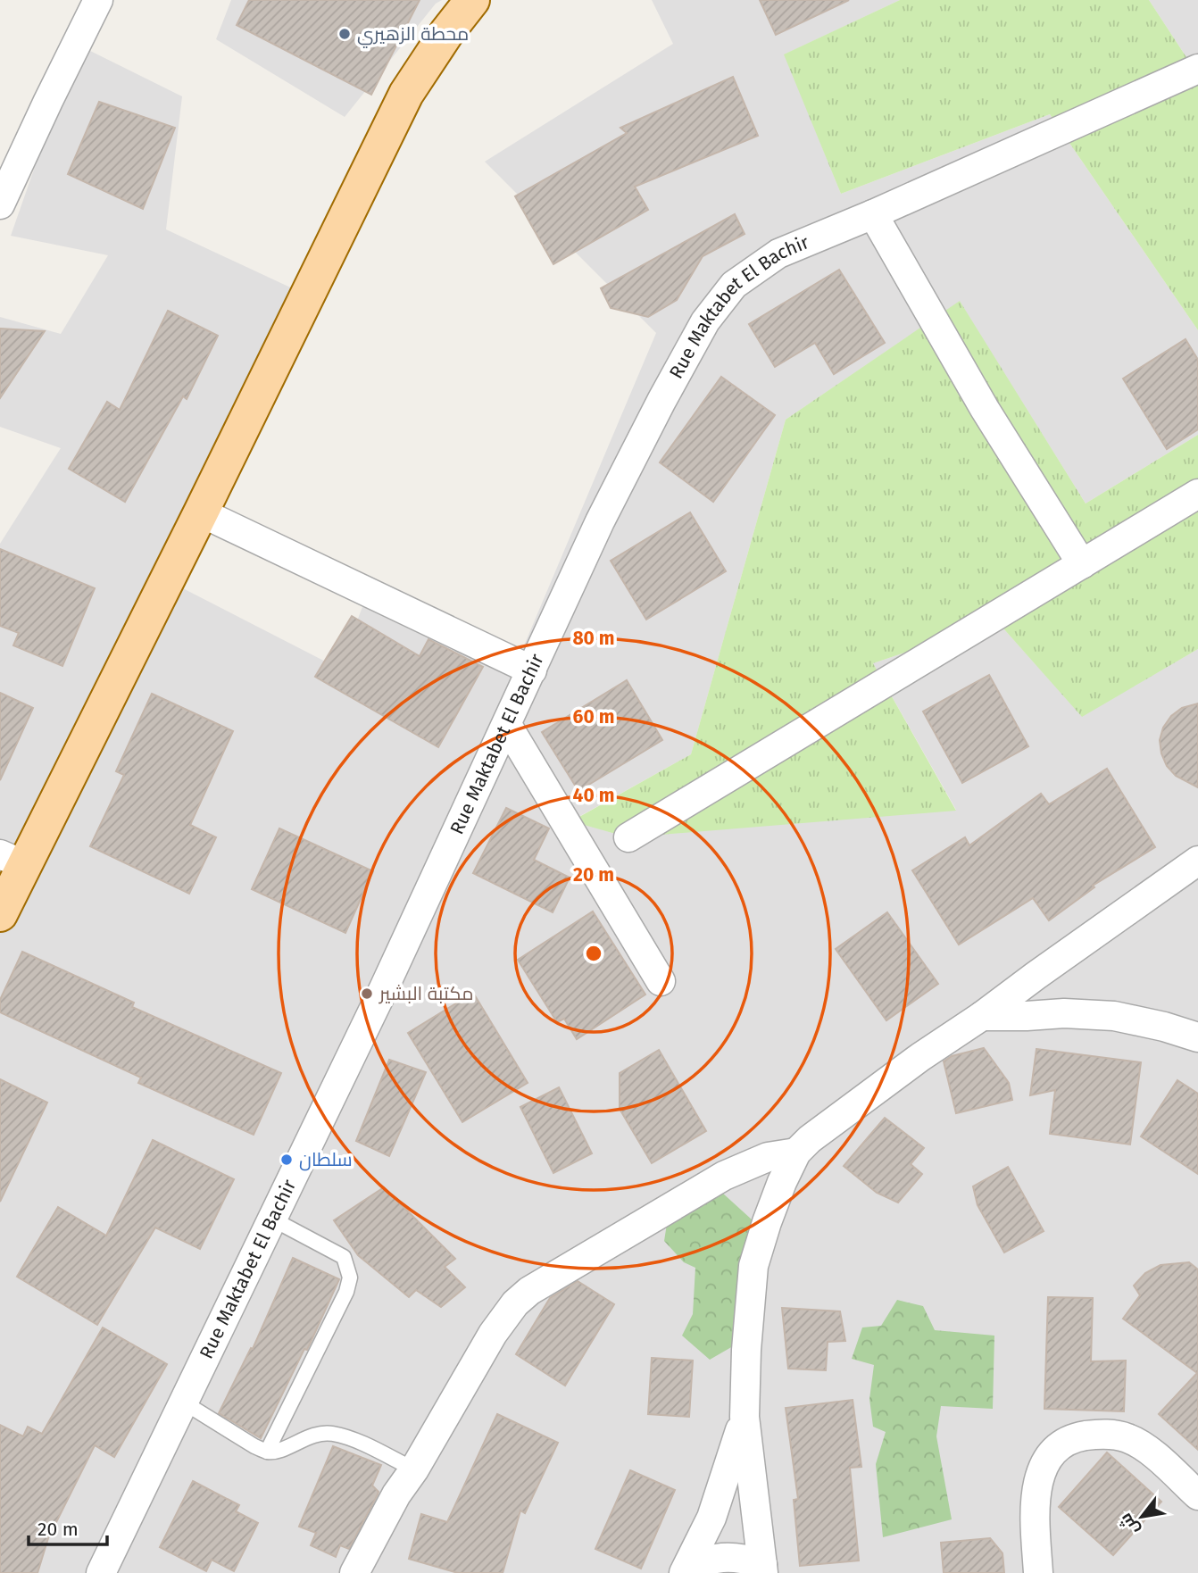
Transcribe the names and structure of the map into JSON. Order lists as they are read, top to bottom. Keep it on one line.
{"streets":{"street":["Rue Maktabet El Bachir"]},"places":["محطة الزهيري","مكتبة البشير","سلطان"],"scale_bar":"20 m","north":"bottom left","rings":["80 m","60 m","40 m","20 m"]}
